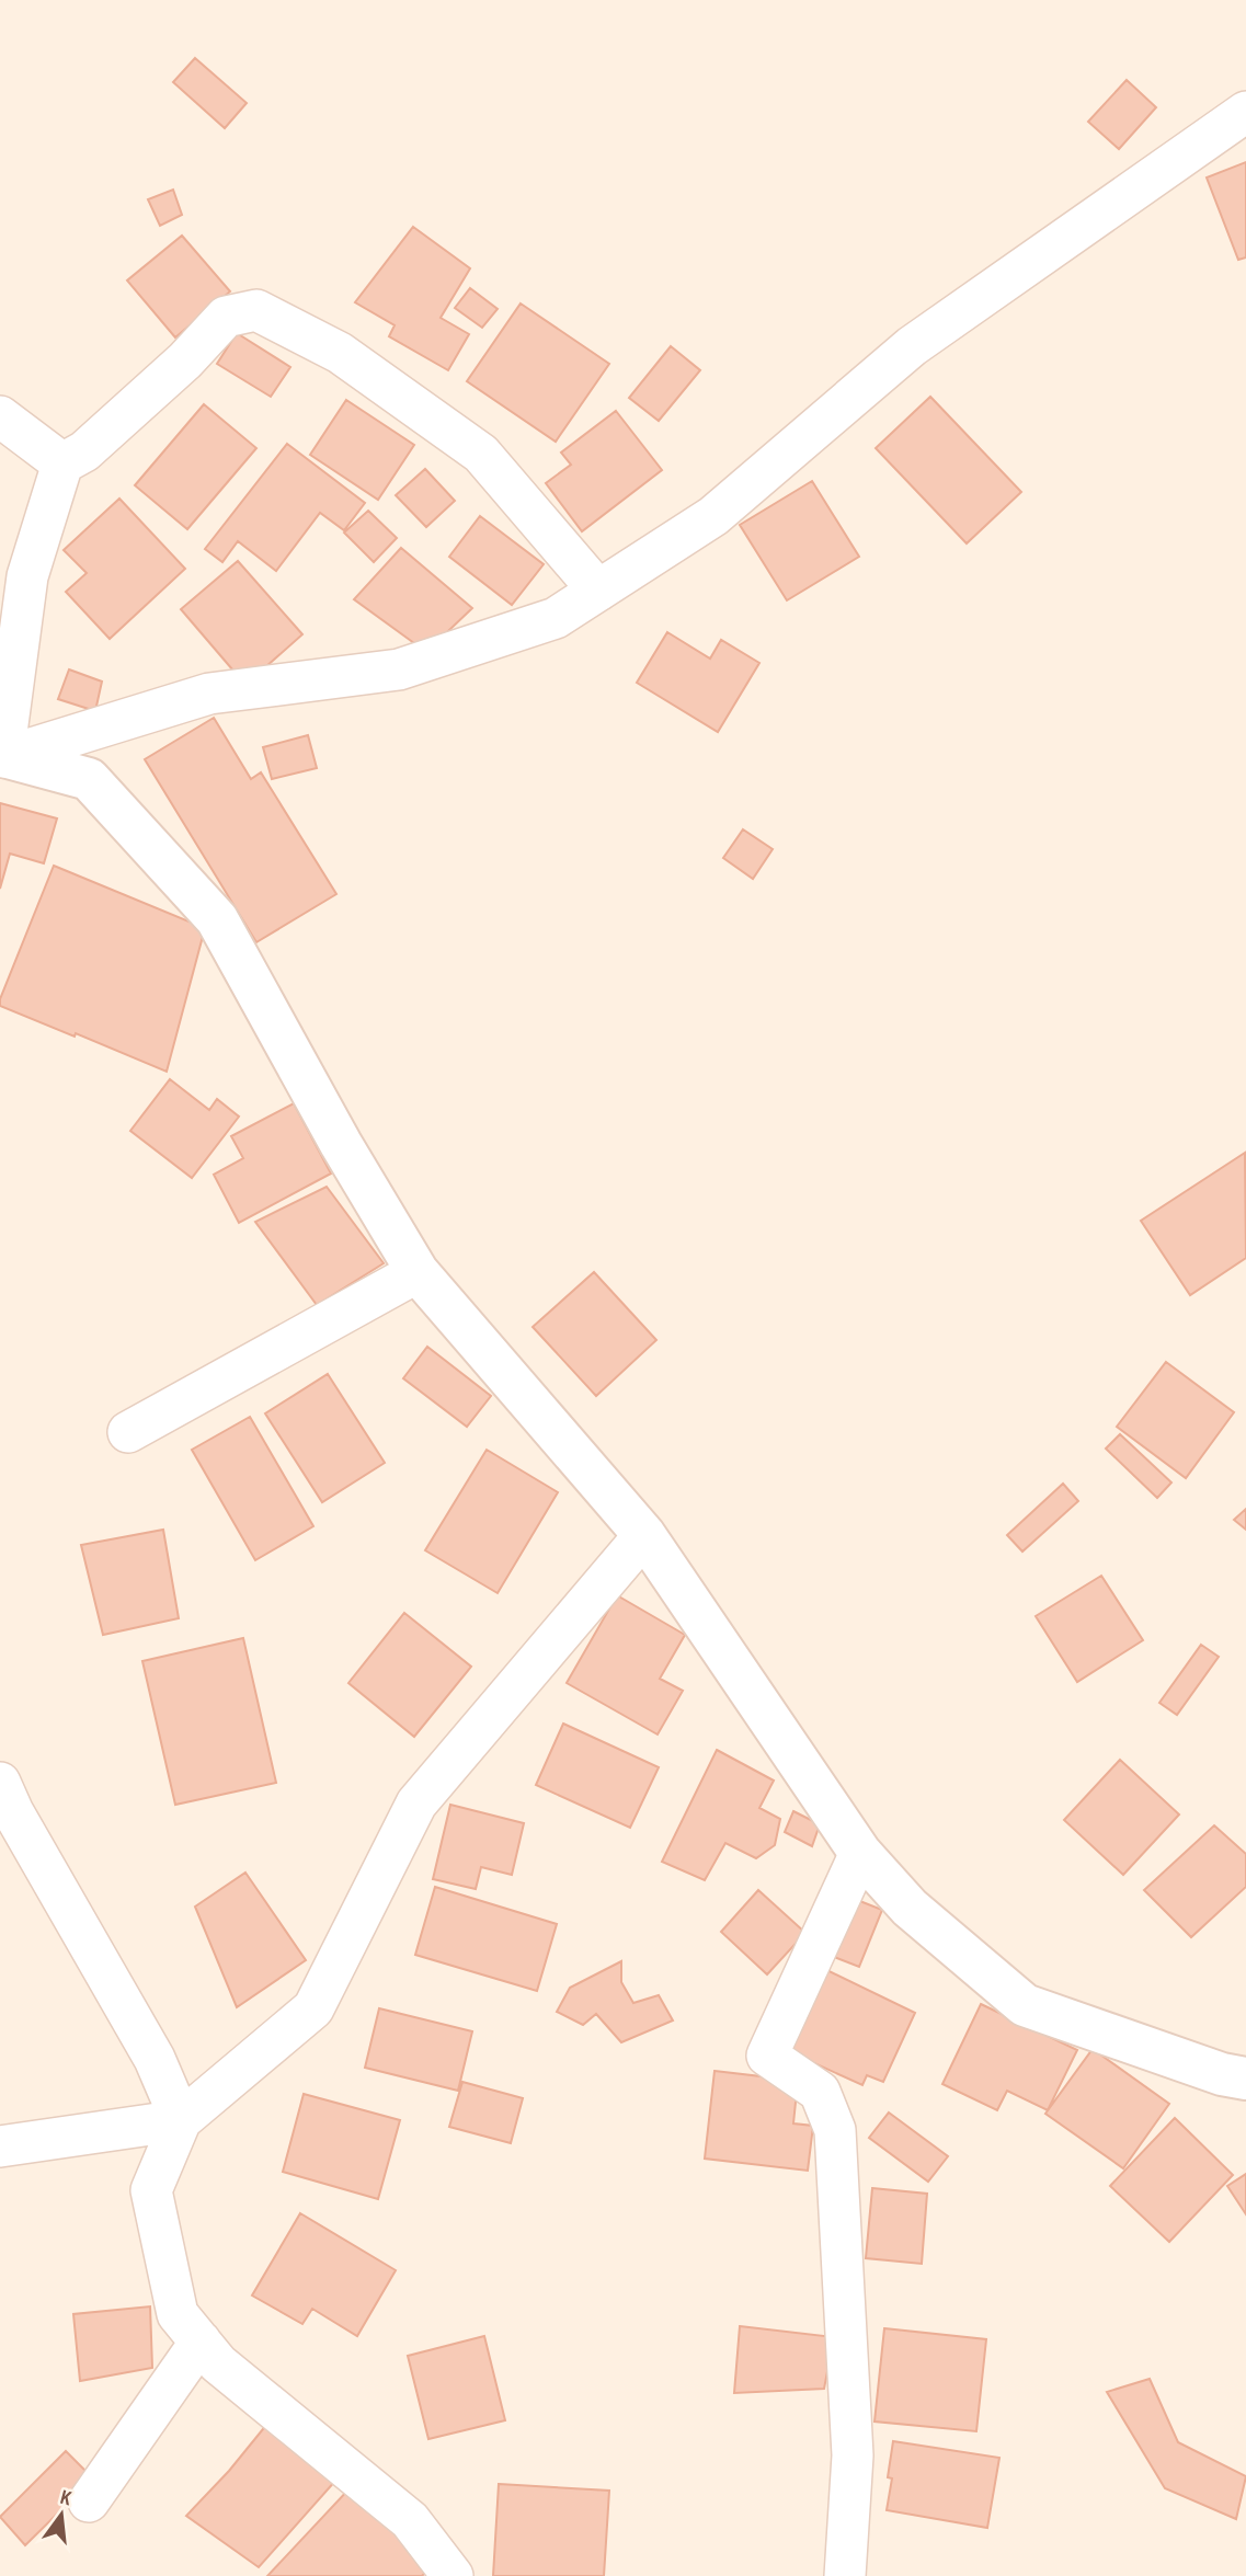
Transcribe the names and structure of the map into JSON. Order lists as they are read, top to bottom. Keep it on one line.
{"north":"top"}
